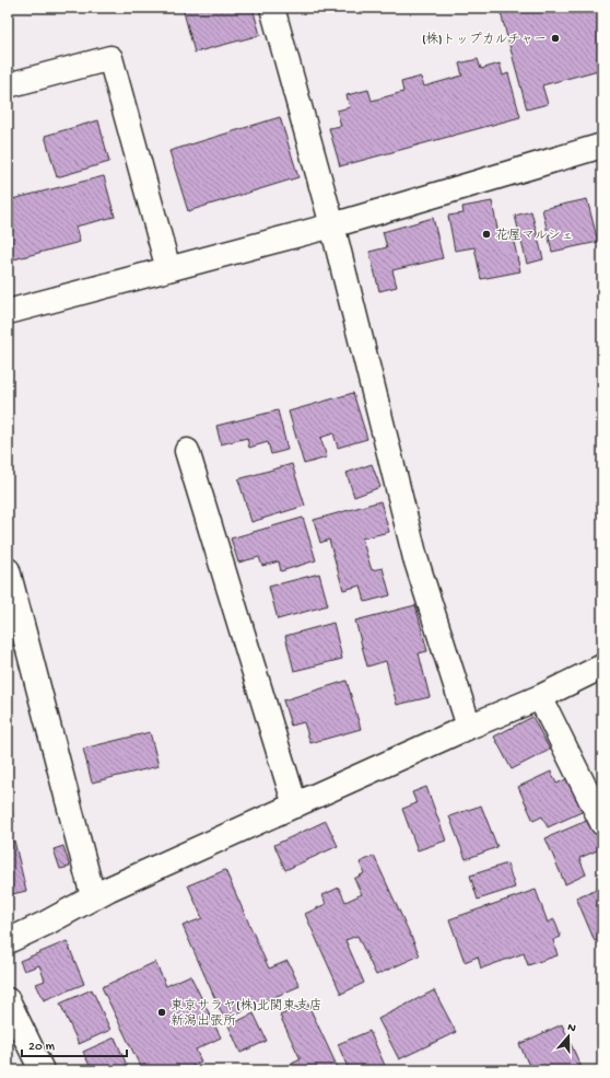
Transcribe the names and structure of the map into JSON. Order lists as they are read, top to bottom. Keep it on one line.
{"places":["(株)トップカルチャー","花屋マルシェ","東京サラヤ(株)北関東支店 新潟出張所"],"scale_bar":"20 m","north":"top"}
